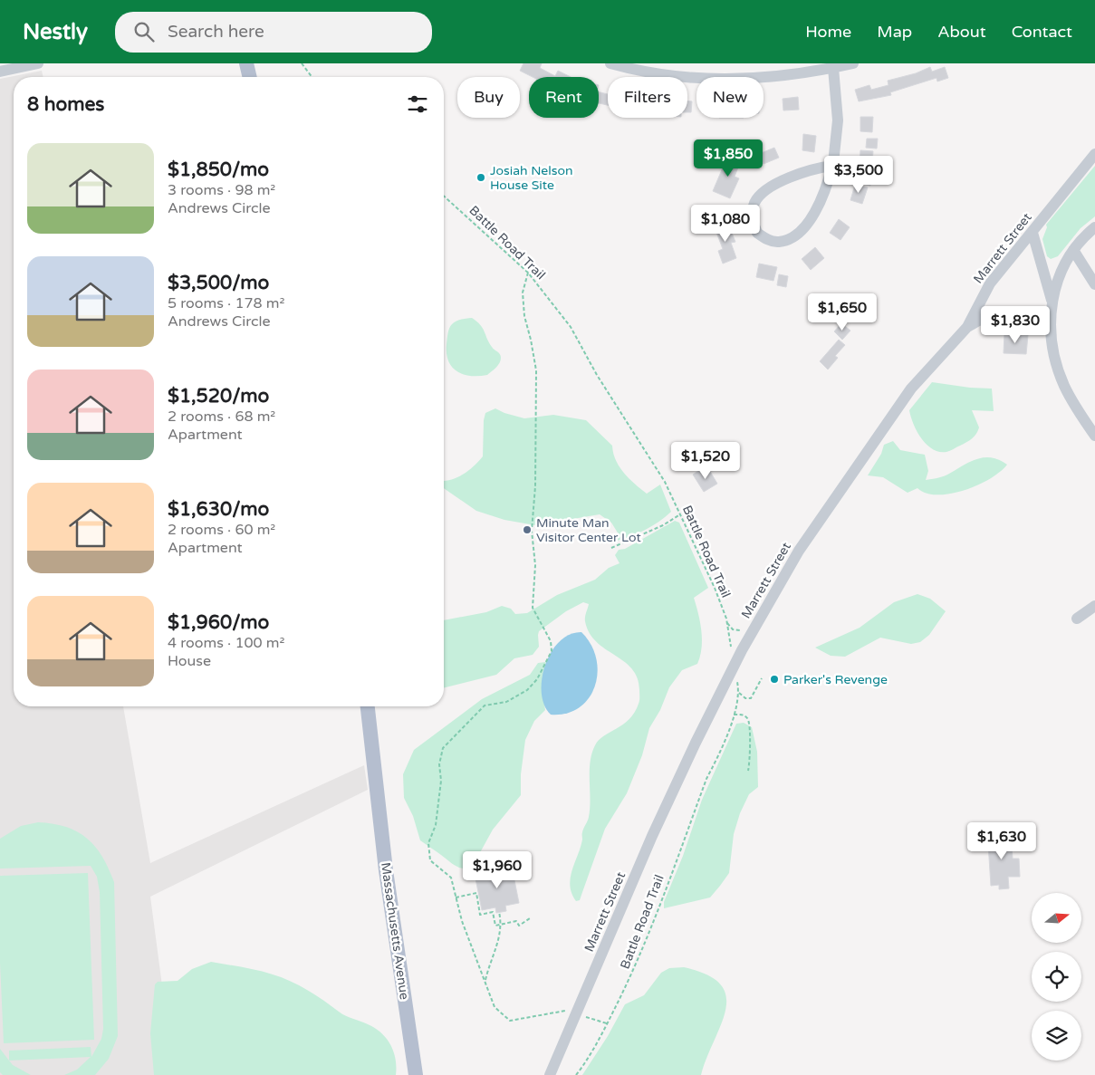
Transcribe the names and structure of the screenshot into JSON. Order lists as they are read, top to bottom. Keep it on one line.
{"streets":{"main road":["Massachusetts Avenue"],"street":["Marrett Street"],"path":["Battle Road Trail"]},"crossings":[["Battle Road Trail","Marrett Street"]],"places":["Josiah Nelson House Site","Minute Man Visitor Center Lot","Parker's Revenge"],"north":"right","page":{"header":"Nestly","search":"Search here","nav":["Home","Map","About","Contact"],"chip":["Buy","Rent","Filters","New"],"heading":"8 homes","list":[{"name":"$1,850/mo","note":"3 rooms · 98 m² · Andrews Circle"},{"name":"$3,500/mo","note":"5 rooms · 178 m² · Andrews Circle"},{"name":"$1,520/mo","note":"2 rooms · 68 m² · Apartment"},{"name":"$1,630/mo","note":"2 rooms · 60 m² · Apartment"},{"name":"$1,960/mo","note":"4 rooms · 100 m² · House"}],"price":["$1,850","$3,500","$1,080","$1,650","$1,830","$1,520","$1,630","$1,960"]}}
